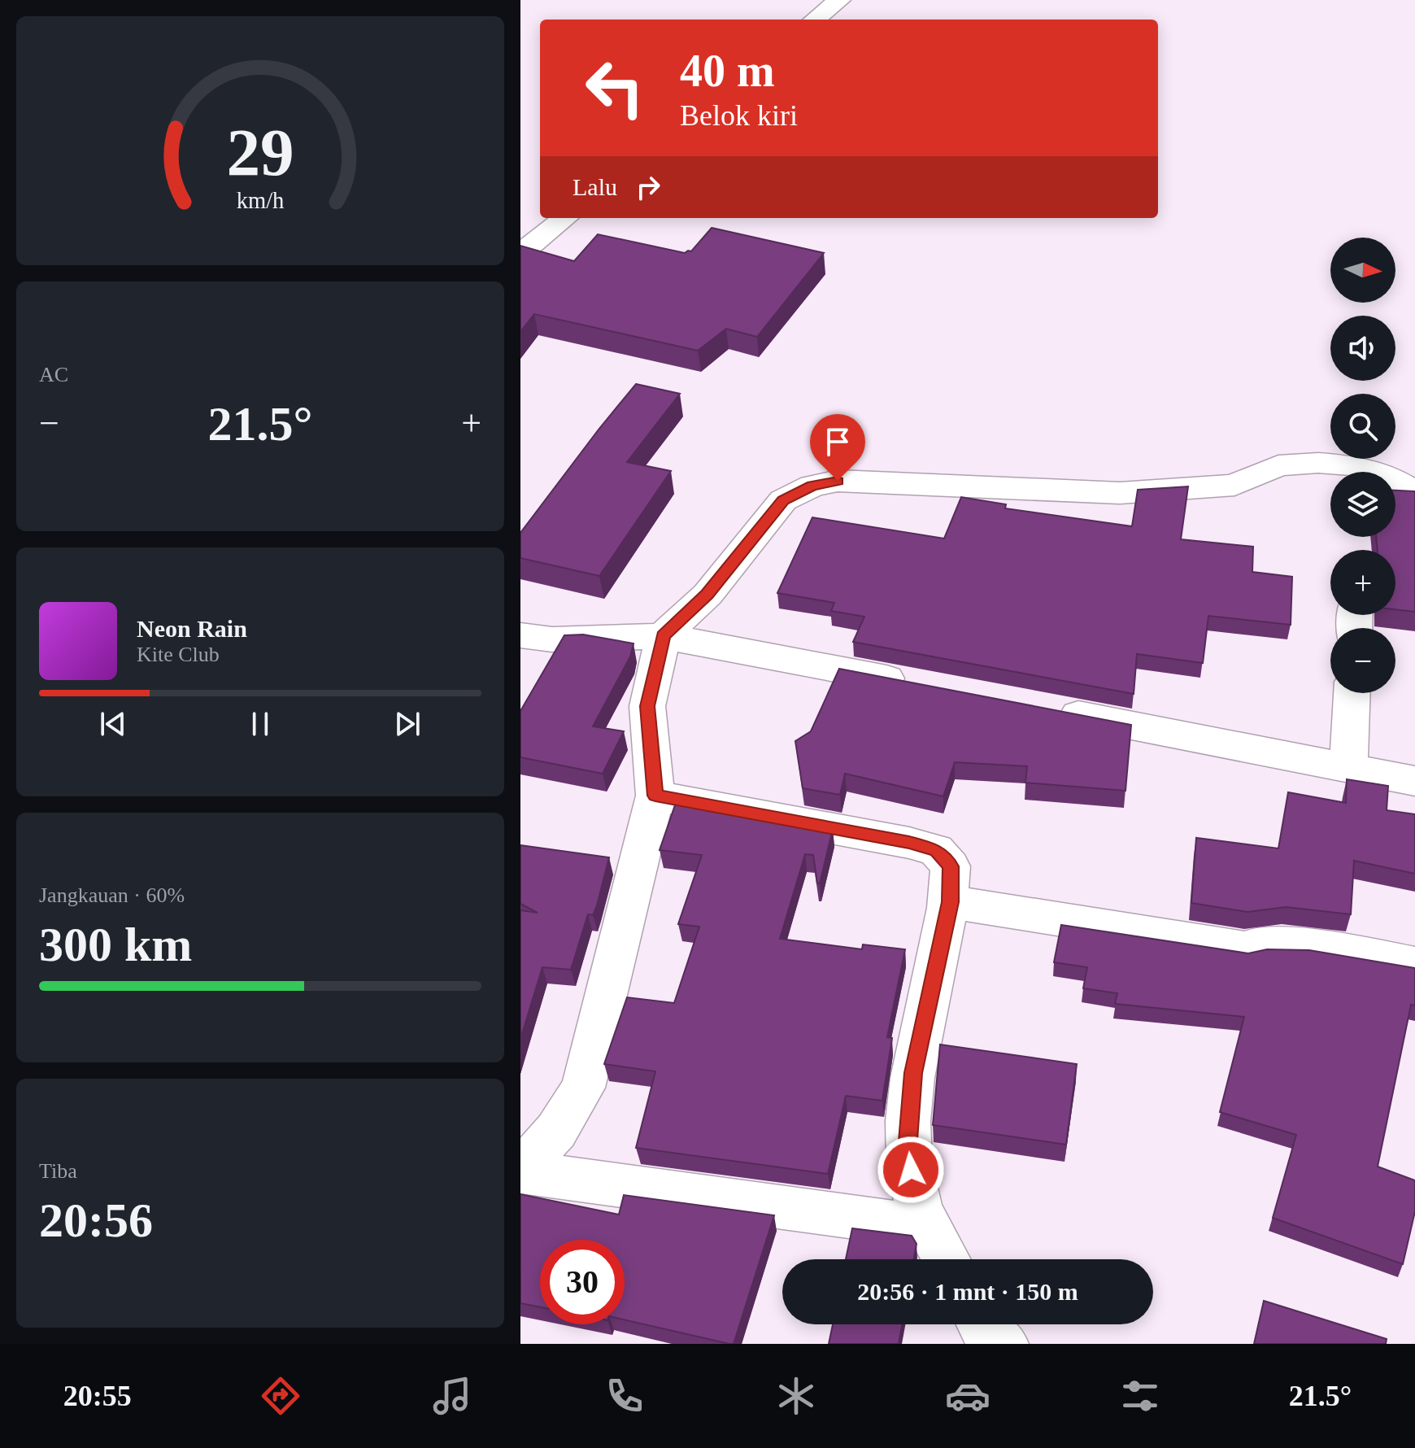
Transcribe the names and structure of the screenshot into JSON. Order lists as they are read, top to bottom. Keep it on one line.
{"north":"right","page":{"turn":["40 m","Belok kiri"],"then":"Lalu","map_buttons":["+","−"],"tile":["AC",["Jangkauan · 60%","300 km"],["Tiba","20:56"]],"heat":["−","21.5°","+"],"song":["Neon Rain","Kite Club"],"limit":"30","trip":"20:56 · 1 mnt · 150 m","tabs":["20:55","21.5°"],"gauge":["29","km/h"]}}
